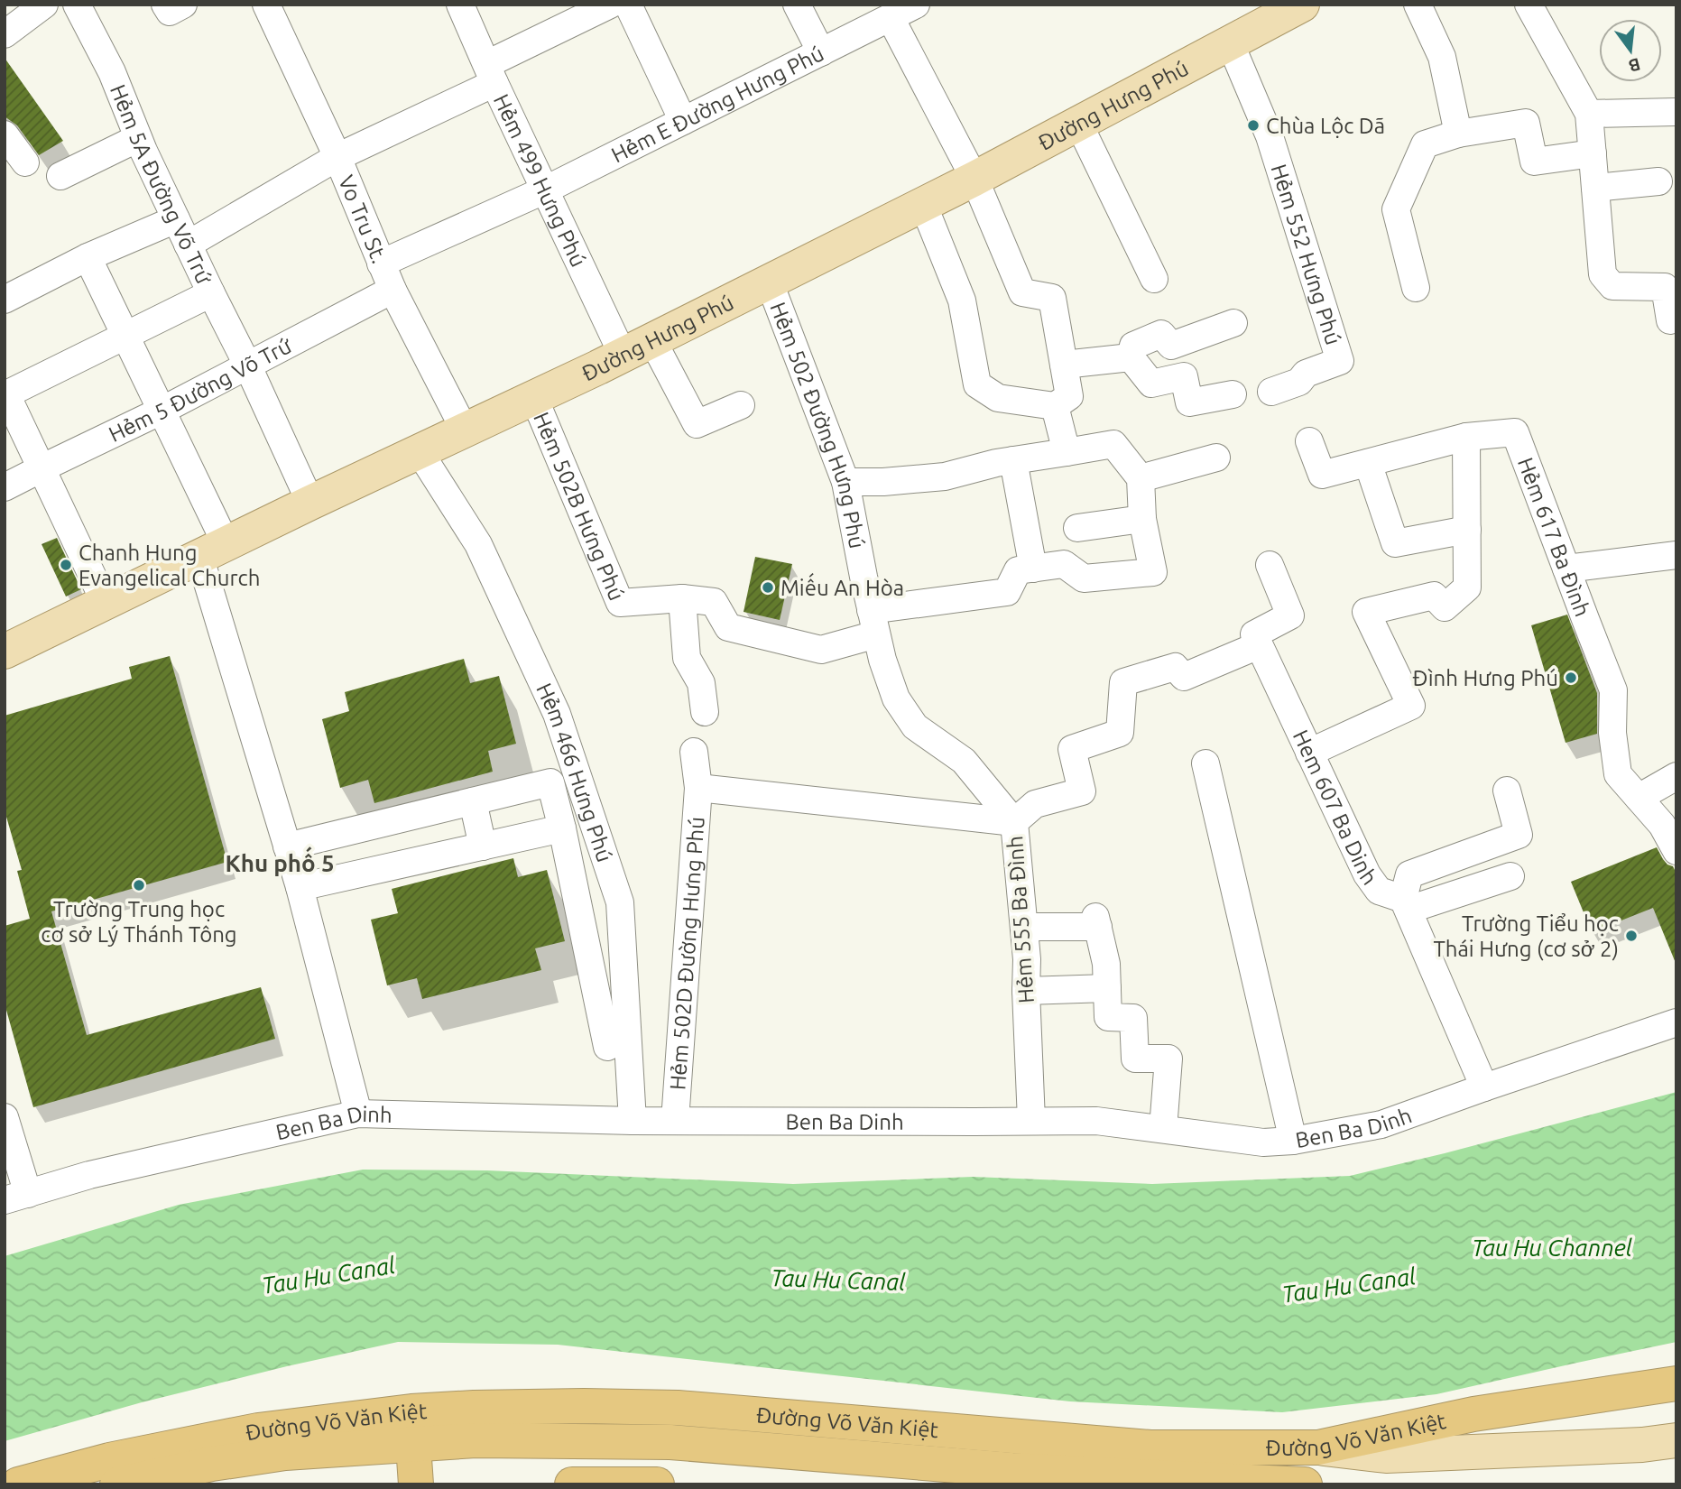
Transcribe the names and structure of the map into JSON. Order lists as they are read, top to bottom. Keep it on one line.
{"streets":{"highway":["Đường Võ Văn Kiệt"],"main road":["Đường Hưng Phú"],"street":["Hẻm E Đường Hưng Phú","Hẻm 499 Hưng Phú","Hẻm 5A Đường Võ Trứ","Vo Tru St.","Hẻm 552 Hưng Phú","Hẻm 5 Đường Võ Trứ","Hẻm 502 Đường Hưng Phú","Hẻm 502B Hưng Phú","Hẻm 617 Ba Đình","Hẻm 466 Hưng Phú","Hem 607 Ba Dinh","Hẻm 555 Ba Đình","Hẻm 502D Đường Hưng Phú","Ben Ba Dinh"]},"crossings":[["Hẻm E Đường Hưng Phú","Hẻm 499 Hưng Phú"],["Hẻm E Đường Hưng Phú","Vo Tru St."],["Đường Hưng Phú","Hẻm 499 Hưng Phú"],["Đường Hưng Phú","Hẻm 5A Đường Võ Trứ"],["Đường Hưng Phú","Vo Tru St."],["Đường Hưng Phú","Hẻm 552 Hưng Phú"],["Đường Hưng Phú","Hẻm 502 Đường Hưng Phú"],["Đường Hưng Phú","Hẻm 502B Hưng Phú"],["Đường Hưng Phú","Hẻm 466 Hưng Phú"],["Hẻm 5A Đường Võ Trứ","Hẻm 5 Đường Võ Trứ"],["Vo Tru St.","Hẻm 5 Đường Võ Trứ"],["Hẻm 502 Đường Hưng Phú","Hẻm 502B Hưng Phú"],["Hẻm 502 Đường Hưng Phú","Hẻm 555 Ba Đình"],["Hẻm 502 Đường Hưng Phú","Hẻm 502D Đường Hưng Phú"],["Hẻm 466 Hưng Phú","Ben Ba Dinh"],["Hem 607 Ba Dinh","Hẻm 555 Ba Đình"],["Hẻm 555 Ba Đình","Hẻm 502D Đường Hưng Phú"],["Hẻm 555 Ba Đình","Ben Ba Dinh"],["Hẻm 502D Đường Hưng Phú","Ben Ba Dinh"]],"districts":["Khu phố 5"],"water":["Tau Hu Channel","Tau Hu Canal"],"places":["Chùa Lộc Dã","Chanh Hung Evangelical Church","Miếu An Hòa","Đình Hưng Phú","Trường Trung học cơ sở Lý Thánh Tông","Trường Tiểu học Thái Hưng (cơ sở 2)"],"north":"bottom"}
